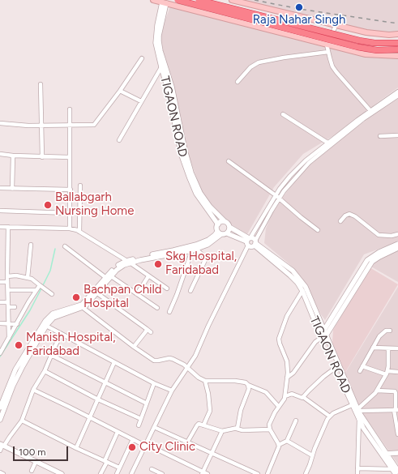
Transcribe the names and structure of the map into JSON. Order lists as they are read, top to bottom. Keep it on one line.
{"streets":{"street":["TIGAON ROAD"]},"places":["Raja Nahar Singh","Ballabgarh Nursing Home","Skg Hospital, Faridabad","Bachpan Child Hospital","Manish Hospital, Faridabad","City Clinic"],"scale_bar":"100 m"}
